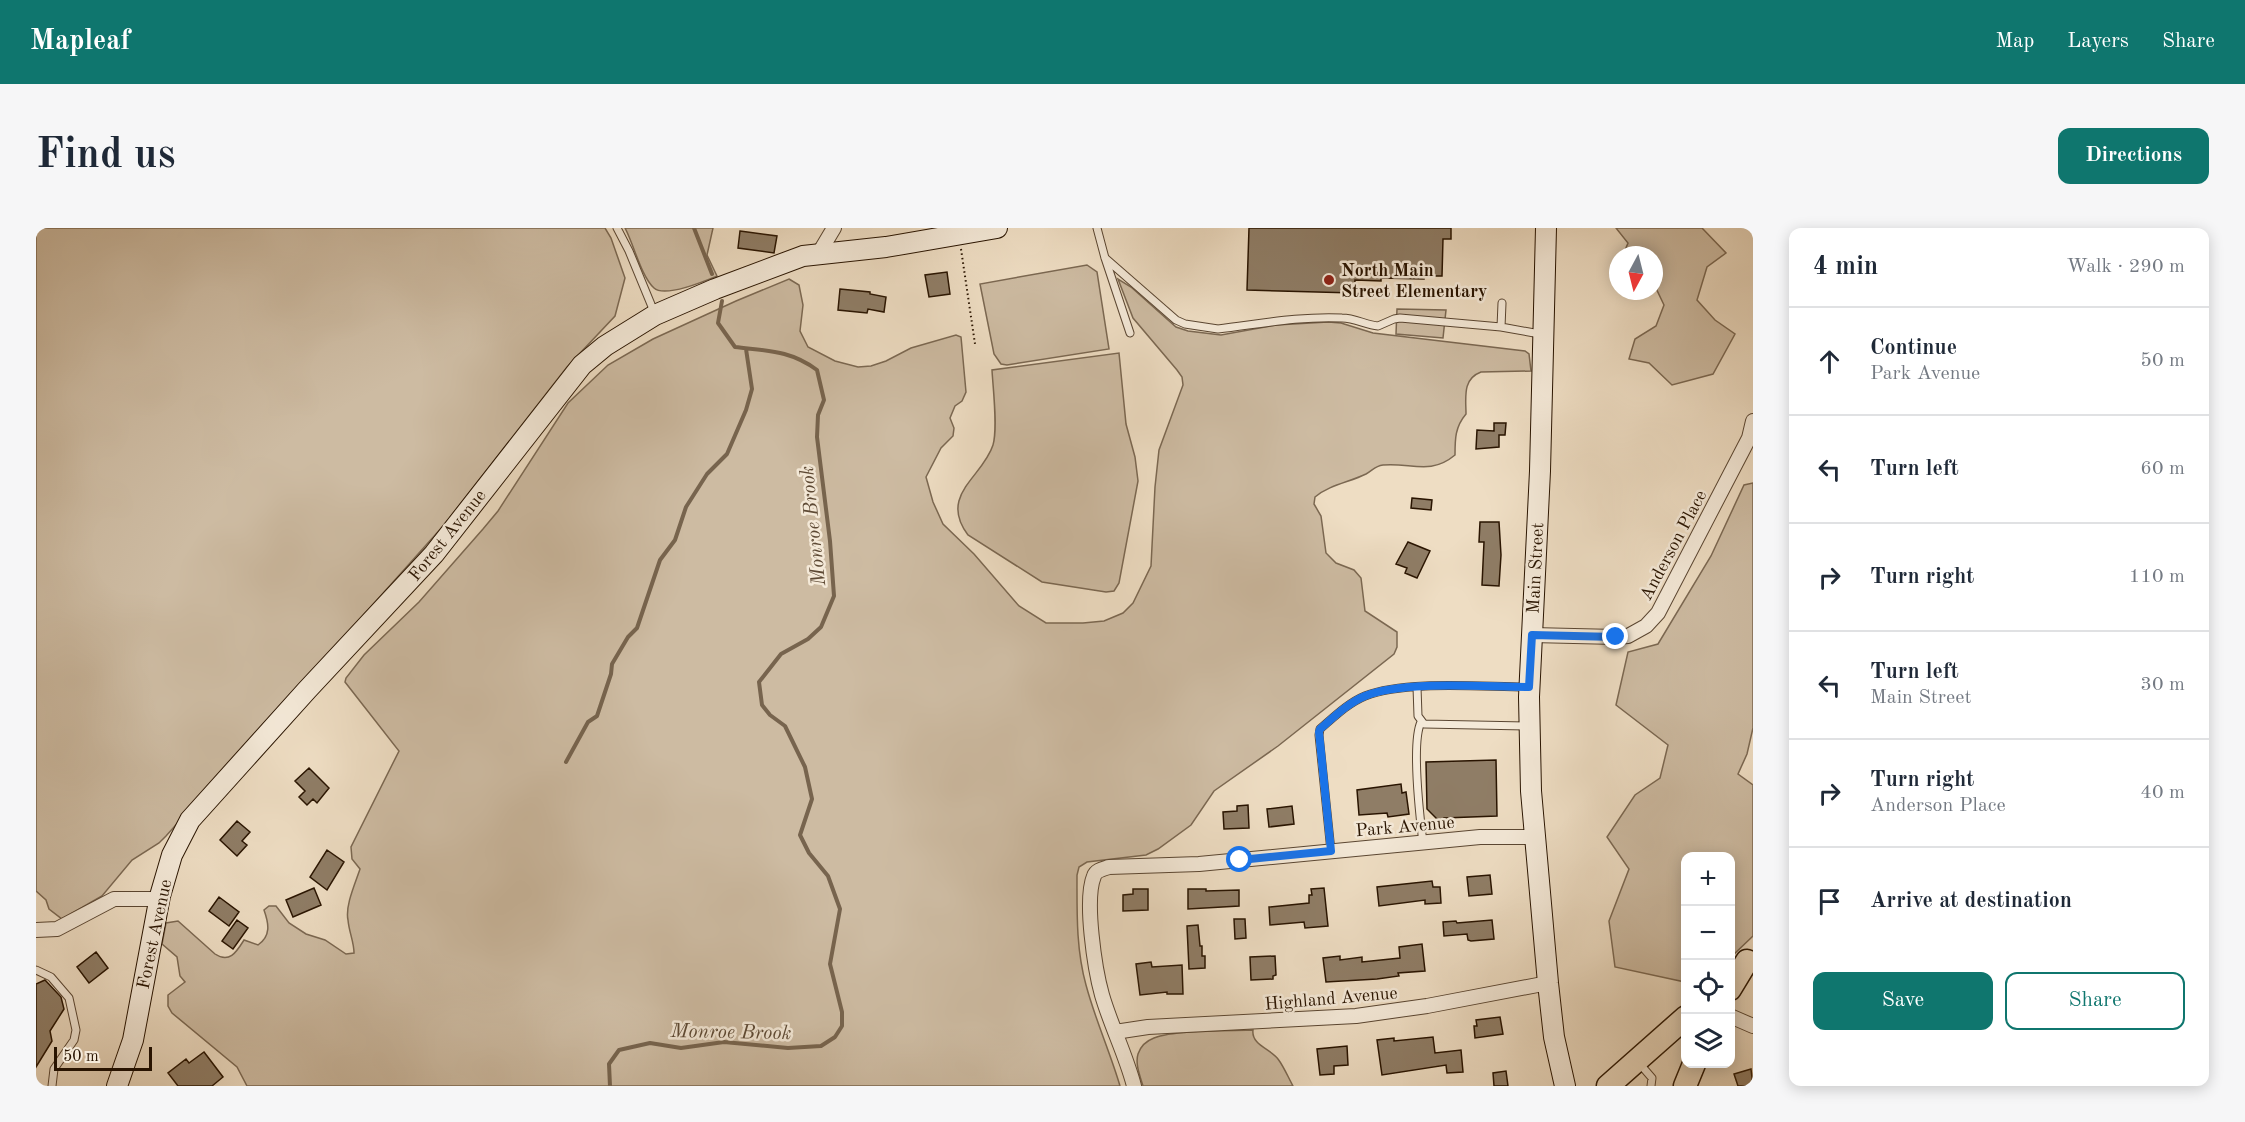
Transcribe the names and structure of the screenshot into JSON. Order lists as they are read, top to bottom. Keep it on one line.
{"streets":{"street":["Forest Avenue","Anderson Place","Main Street","Park Avenue","Highland Avenue"]},"crossings":[["Anderson Place","Main Street"],["Main Street","Park Avenue"],["Main Street","Highland Avenue"],["Park Avenue","Highland Avenue"]],"water":["Monroe Brook"],"places":["North Main Street Elementary"],"scale_bar":"50 m","north":"bottom","page":{"header":"Mapleaf","nav":["Map","Layers","Share"],"buttons":["Directions",["Save","Share"]],"title":"Find us","heading":["4 min","Walk · 290 m"],"list":[["Continue","Park Avenue","50 m"],["Turn left","60 m"],["Turn right","110 m"],["Turn left","Main Street","30 m"],["Turn right","Anderson Place","40 m"],"Arrive at destination"],"map_buttons":["+","−"],"scale":"50 m"}}
